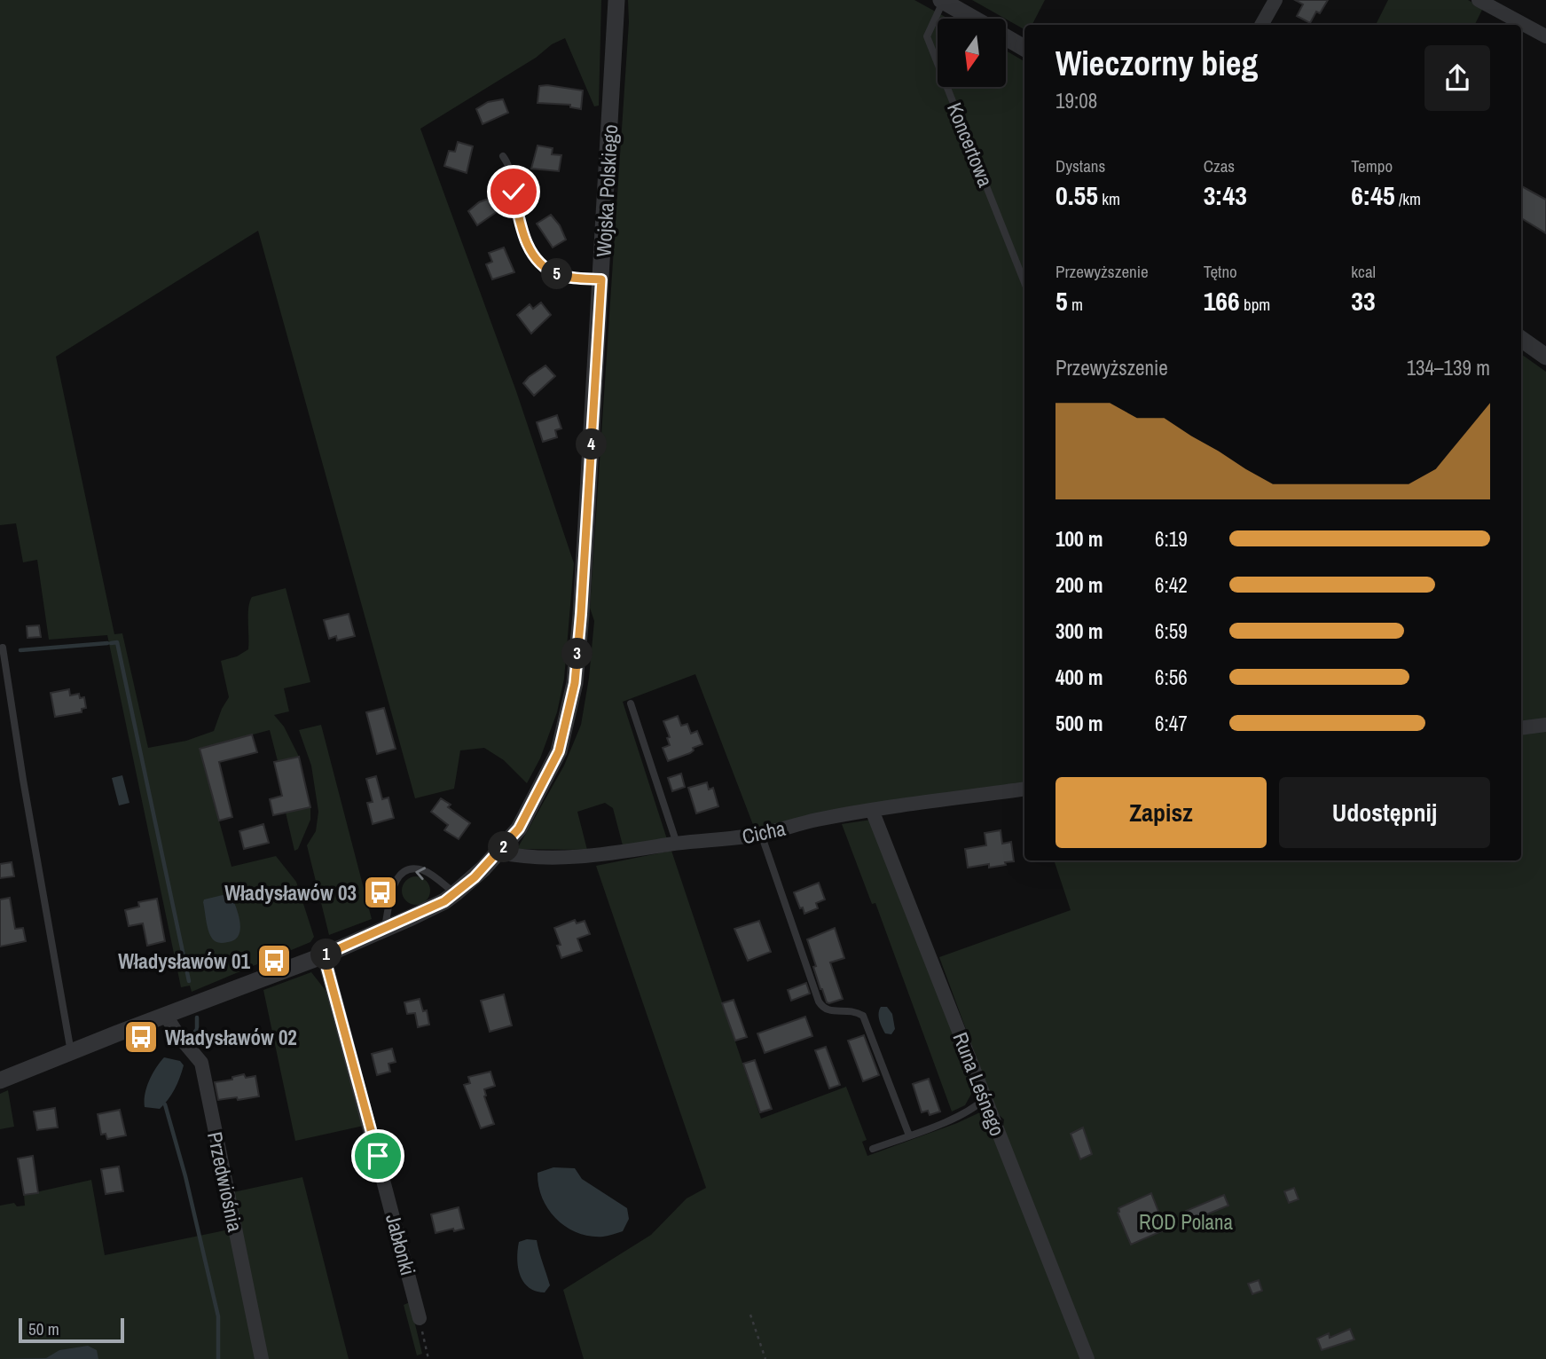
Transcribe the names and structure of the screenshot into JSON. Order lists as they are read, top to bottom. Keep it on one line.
{"streets":{"street":["Wojska Polskiego","Cicha","Runa Leśnego","Przedwiośnia","Jabłonki"],"lane":["Koncertowa"]},"crossings":[["Wojska Polskiego","Cicha"],["Wojska Polskiego","Przedwiośnia"],["Wojska Polskiego","Jabłonki"],["Cicha","Runa Leśnego"]],"parks":["ROD Polana"],"places":{"bus stop":["Władysławów 03","Władysławów 01","Władysławów 02"]},"scale_bar":"50 m","north":"bottom","page":{"heading":["Wieczorny bieg","19:08"],"stats":[["Dystans","0.55 km"],["Czas","3:43"],["Tempo","6:45 /km"],["Przewyższenie","5 m"],["Tętno","166 bpm"],["kcal","33"]],"pins":["5","4","3","2","1"],"chart":["Przewyższenie","134–139 m"],"list":[{"name":"100 m","note":"6:19"},{"name":"200 m","note":"6:42"},{"name":"300 m","note":"6:59"},{"name":"400 m","note":"6:56"},{"name":"500 m","note":"6:47"}],"buttons":["Zapisz","Udostępnij"],"scale":"50 m"}}
